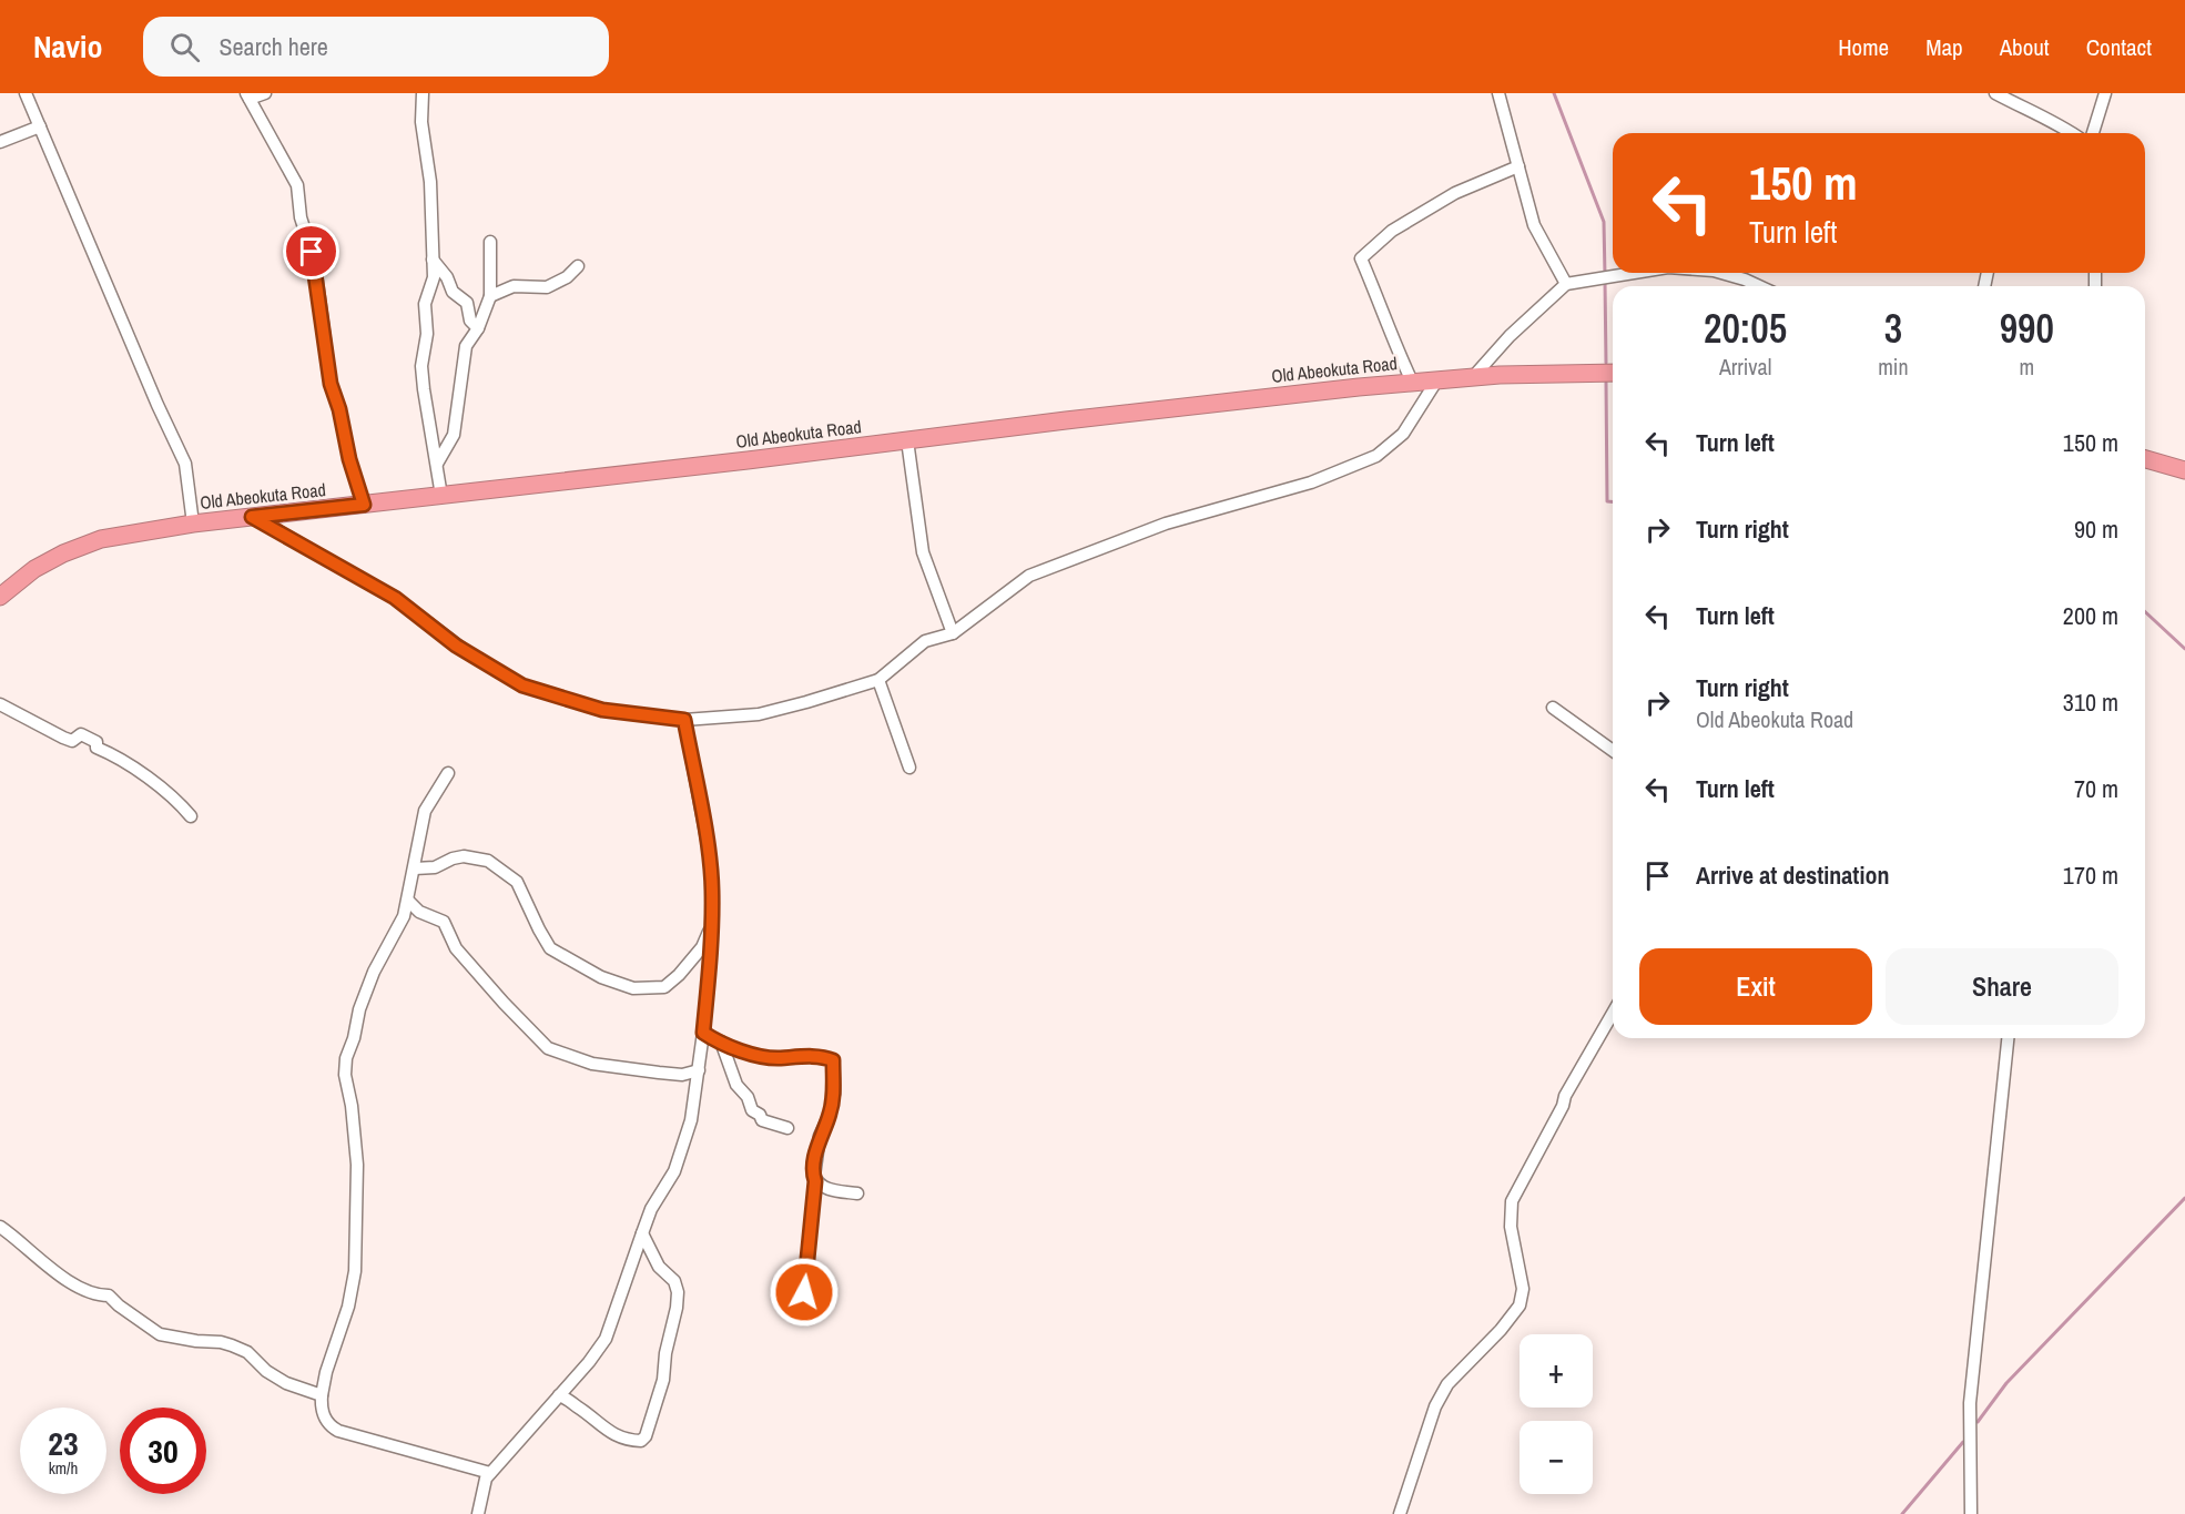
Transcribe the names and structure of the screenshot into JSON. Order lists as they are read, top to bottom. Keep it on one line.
{"streets":{"highway":["Old Abeokuta Road"]},"page":{"header":"Navio","search":"Search here","nav":["Home","Map","About","Contact"],"turn":["150 m","Turn left"],"eta":["20:05","Arrival","3","min","990","m"],"list":[{"name":"Turn left","value":"150 m"},{"name":"Turn right","value":"90 m"},{"name":"Turn left","value":"200 m"},{"name":"Turn right","note":"Old Abeokuta Road","value":"310 m"},{"name":"Turn left","value":"70 m"},{"name":"Arrive at destination","value":"170 m"}],"buttons":["Exit","Share"],"map_buttons":["+","−"],"speed":"23 km/h","limit":"30"}}
